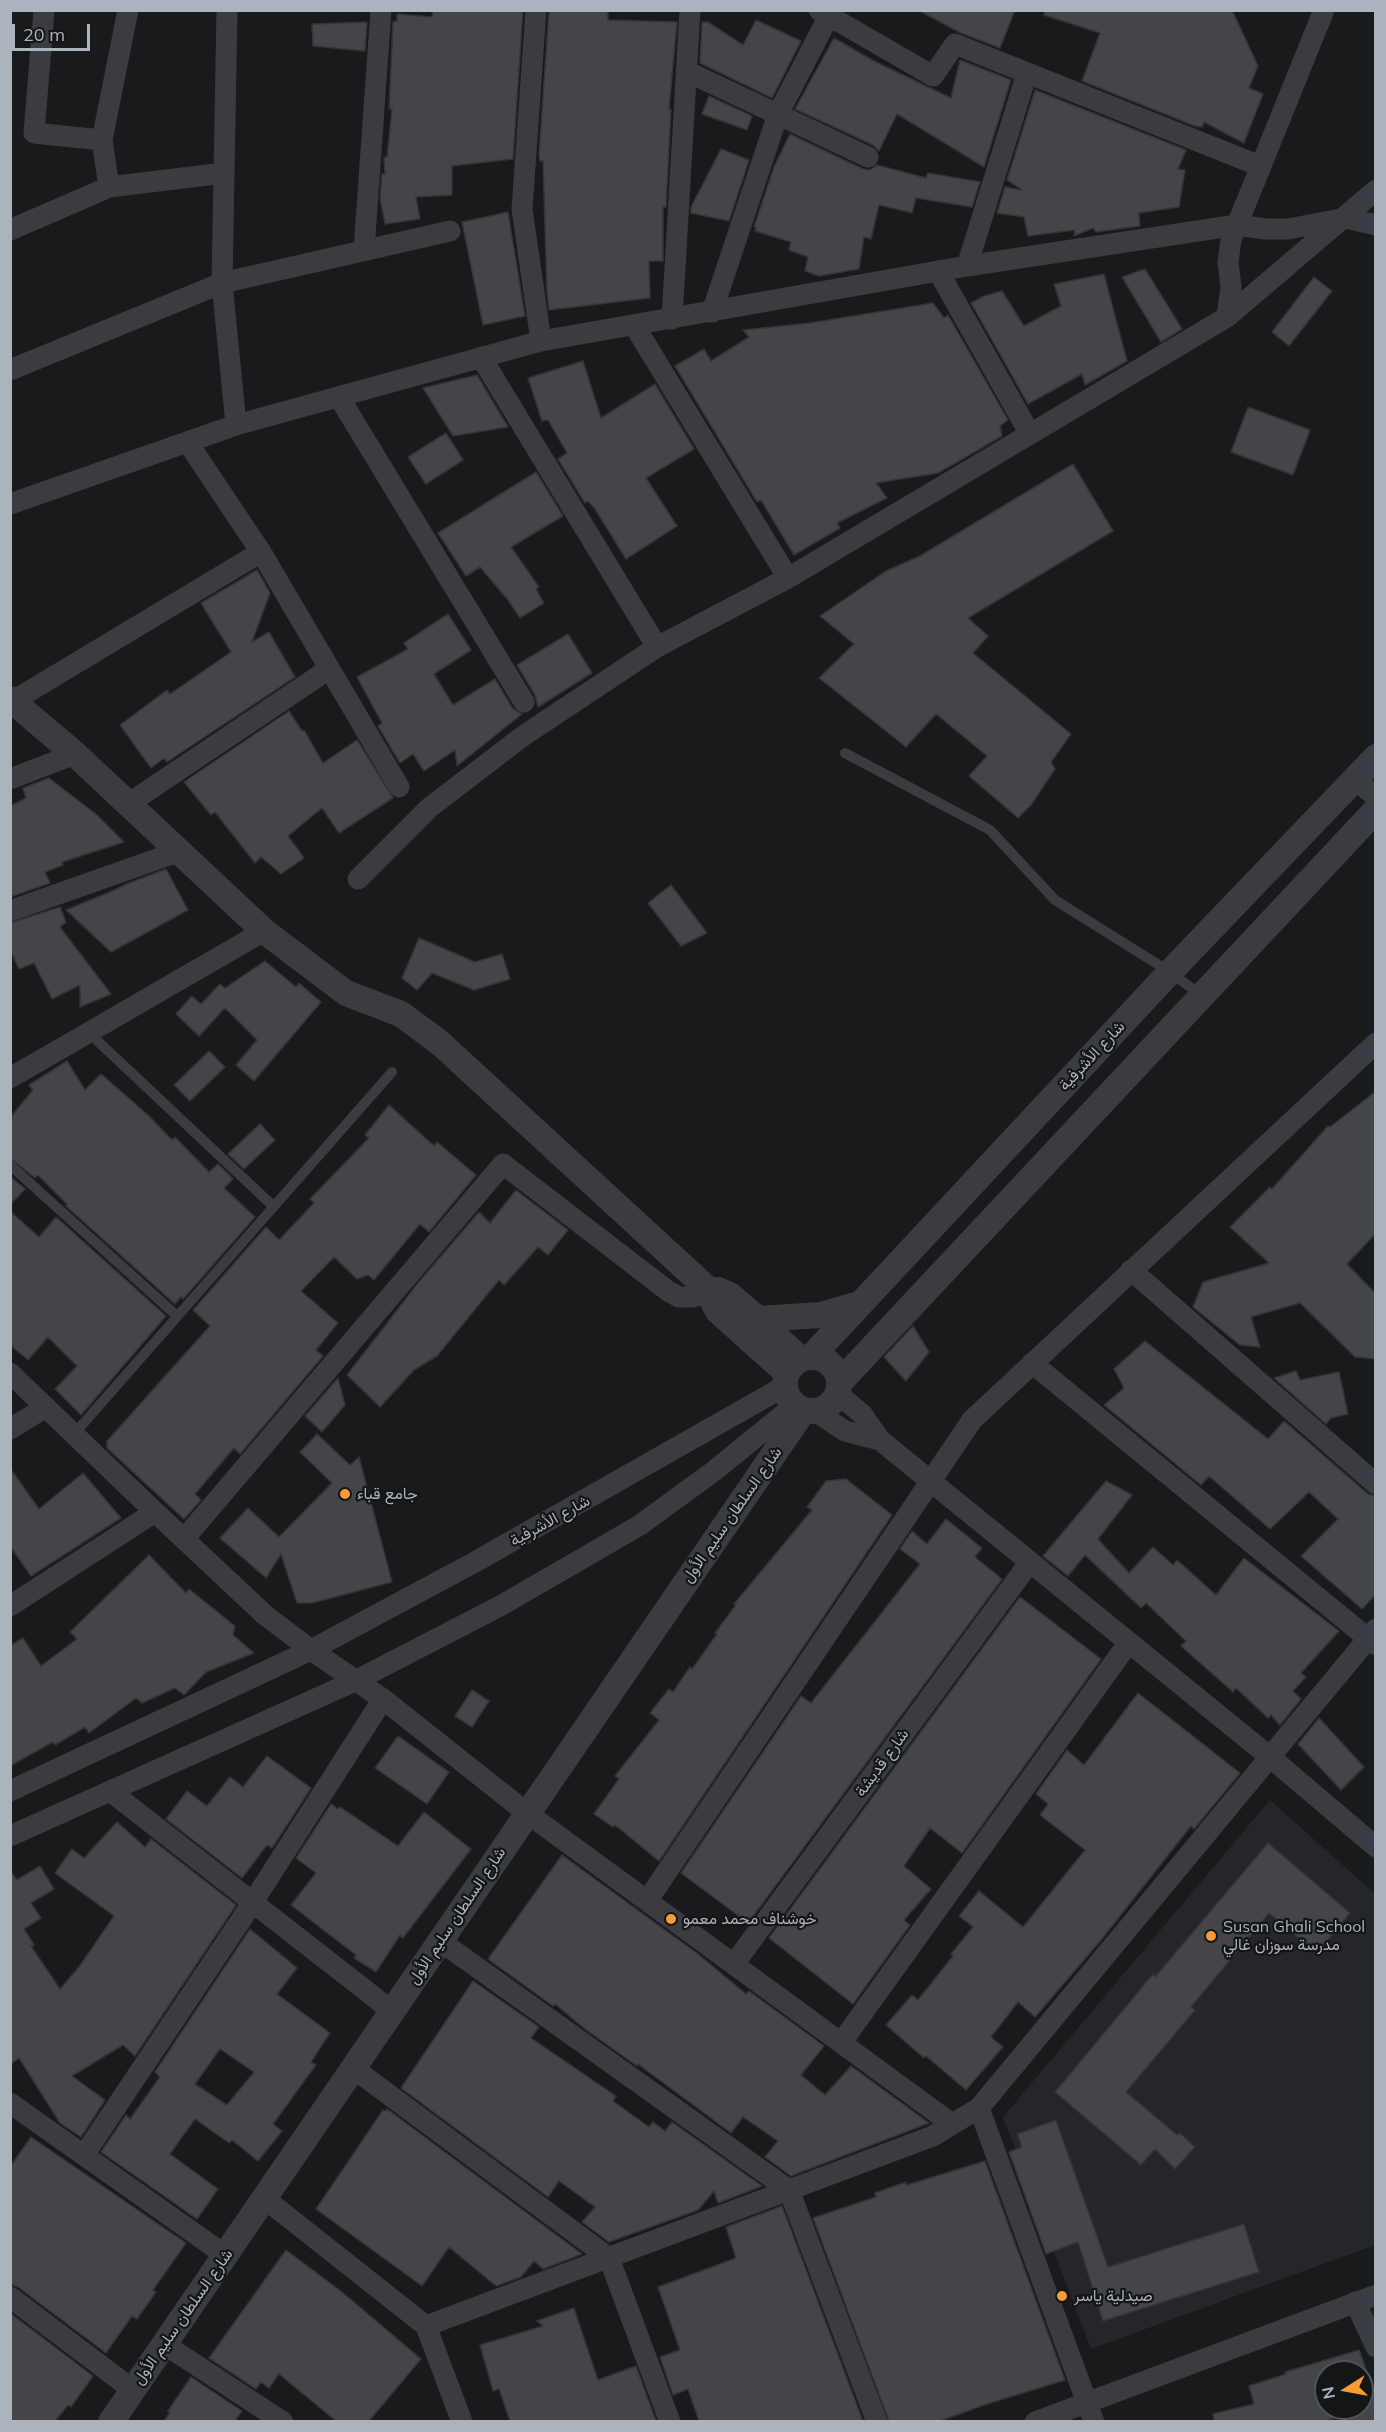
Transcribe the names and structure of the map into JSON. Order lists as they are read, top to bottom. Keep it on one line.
{"streets":{"street":["شارع الأشرفية","شارع السلطان سليم الأول","شارع قديشة"]},"crossings":[["شارع الأشرفية","شارع السلطان سليم الأول"]],"places":["جامع قباء","خوشناف محمد معمو","Susan Ghali School مدرسة سوزان غالي","صيدلية ياسر"],"scale_bar":"20 m","north":"left"}
